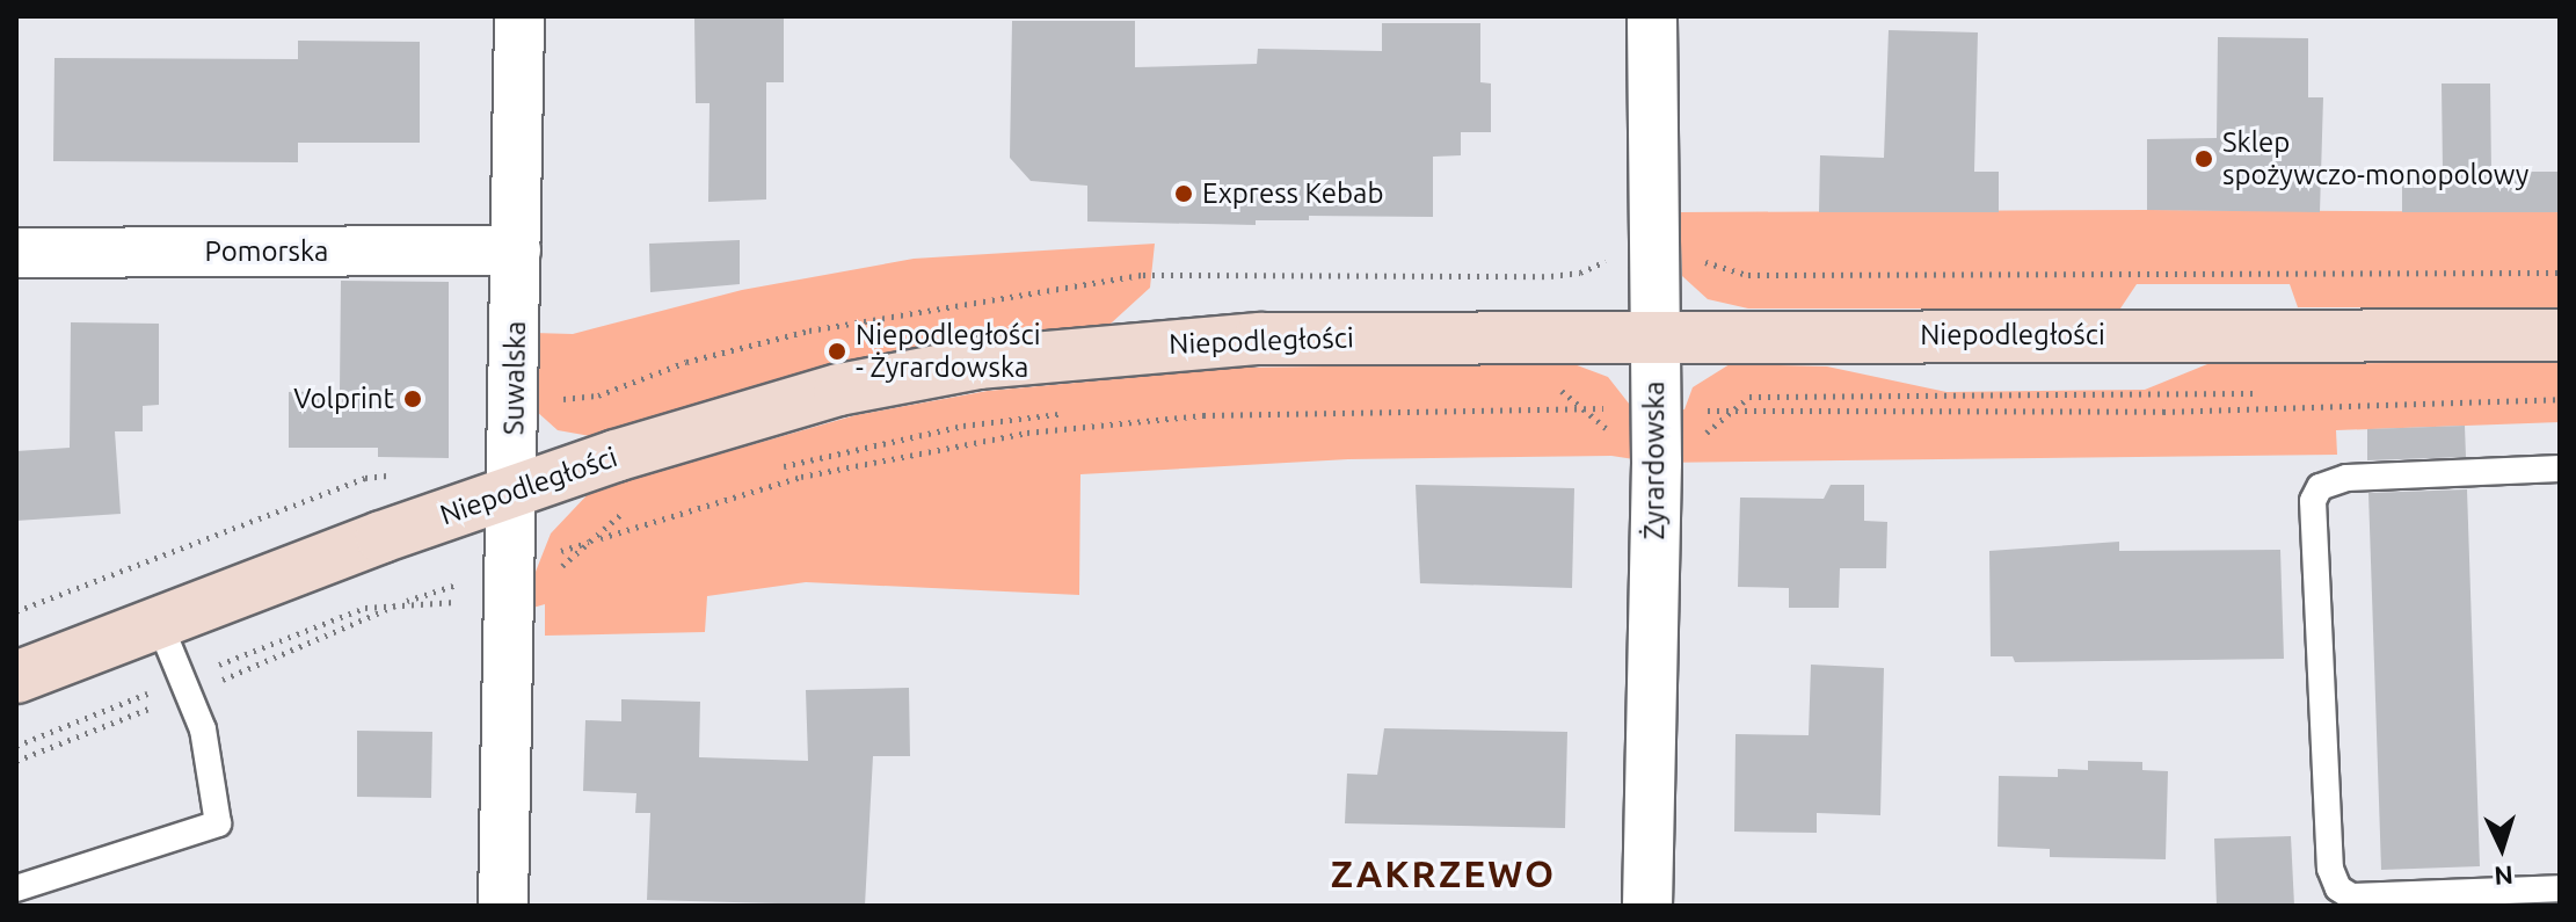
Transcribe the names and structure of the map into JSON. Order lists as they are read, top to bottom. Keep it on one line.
{"streets":{"street":["Pomorska","Niepodległości","Suwalska","Żyrardowska"]},"crossings":[["Pomorska","Suwalska"],["Niepodległości","Suwalska"],["Niepodległości","Żyrardowska"]],"districts":["ZAKRZEWO"],"places":["Sklep spożywczo-monopolowy","Express Kebab","Niepodległości - Żyrardowska","Volprint"],"north":"bottom"}
